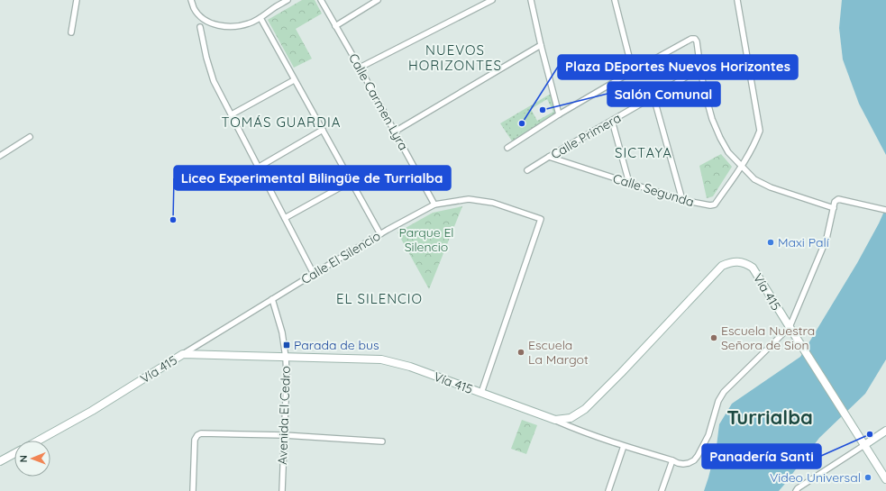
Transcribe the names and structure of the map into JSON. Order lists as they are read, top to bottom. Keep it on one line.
{"streets":{"street":["Calle Carmen Lyra","Calle Primera","Calle Segunda","Calle El Silencio","Vía 415","Avenida El Cedro"]},"crossings":[["Calle Carmen Lyra","Calle El Silencio"],["Calle Primera","Calle Segunda"],["Calle El Silencio","Vía 415"],["Calle El Silencio","Avenida El Cedro"],["Vía 415","Avenida El Cedro"]],"districts":["NUEVOS HORIZONTES","TOMÁS GUARDIA","SICTAYA","EL SILENCIO","Turrialba"],"parks":["Parque El Silencio"],"places":{"other":["Salón Comunal","Plaza DEportes Nuevos Horizontes","Liceo Experimental Bilingüe de Turrialba","Maxi Palí","Escuela Nuestra Señora de Sion","Escuela La Margot","Panadería Santi","Video Universal"],"transit":["Parada de bus"]},"north":"left"}
